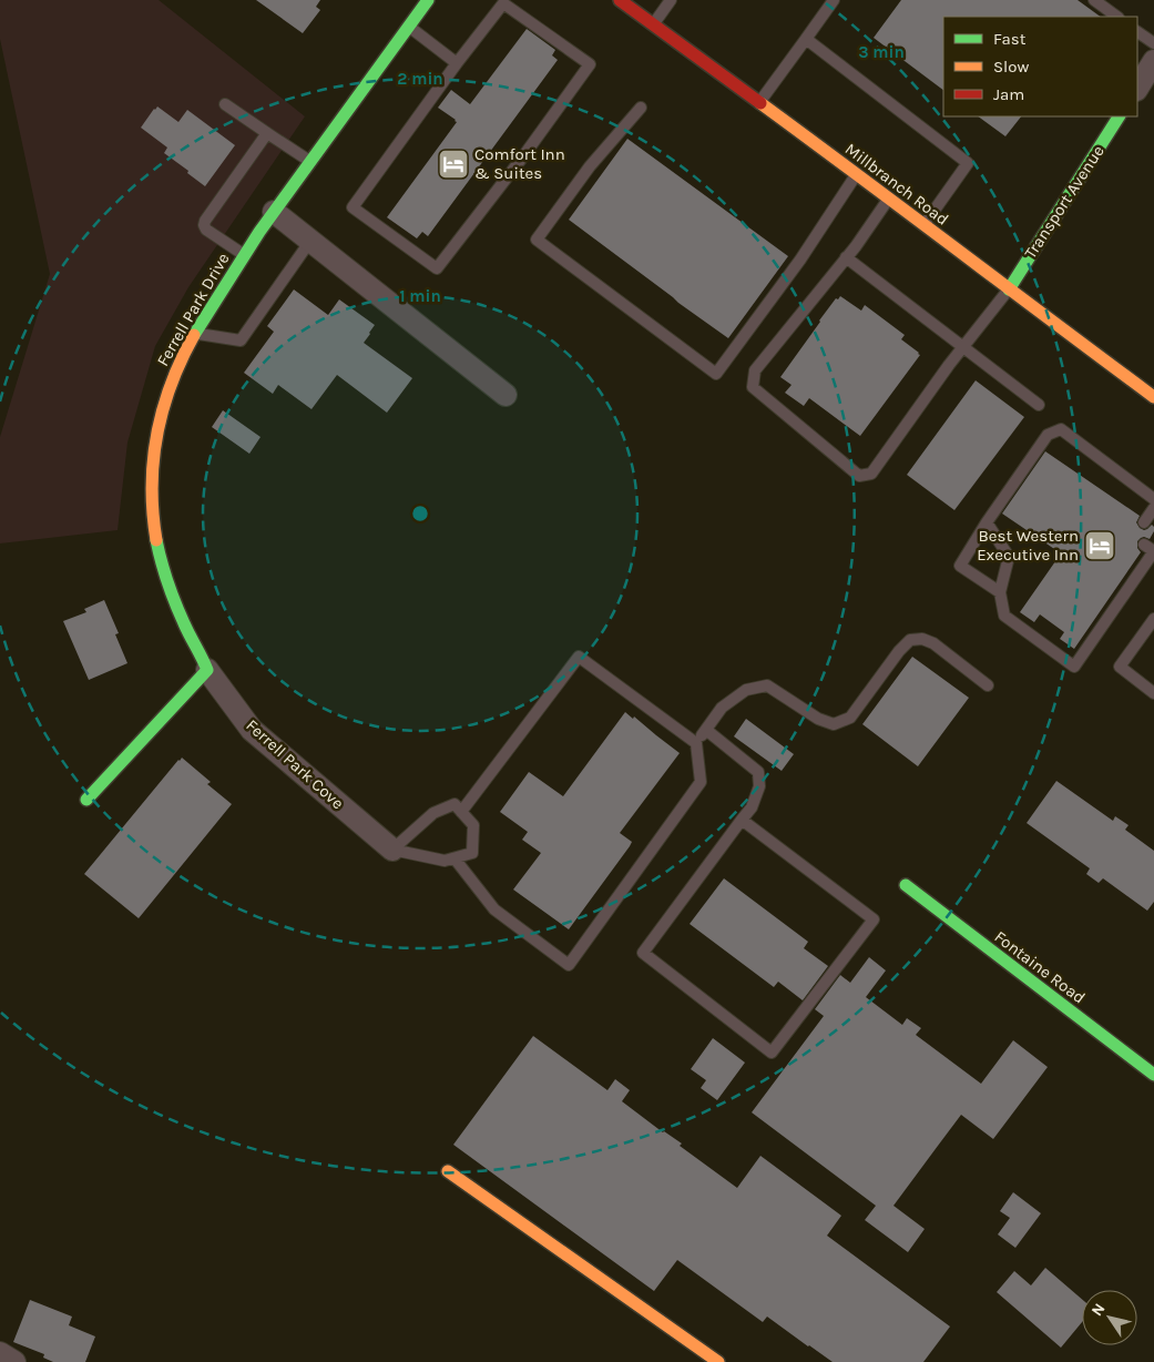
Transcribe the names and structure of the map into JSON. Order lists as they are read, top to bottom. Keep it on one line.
{"streets":{"street":["Millbranch Road","Transport Avenue","Ferrell Park Drive","Ferrell Park Cove","Fontaine Road"]},"crossings":[["Millbranch Road","Transport Avenue"],["Ferrell Park Drive","Ferrell Park Cove"]],"places":{"hotel":["Comfort Inn & Suites","Best Western Executive Inn"]},"legend":["Fast","Slow","Jam"],"north":"top left","rings":["3 min","2 min","1 min"]}
